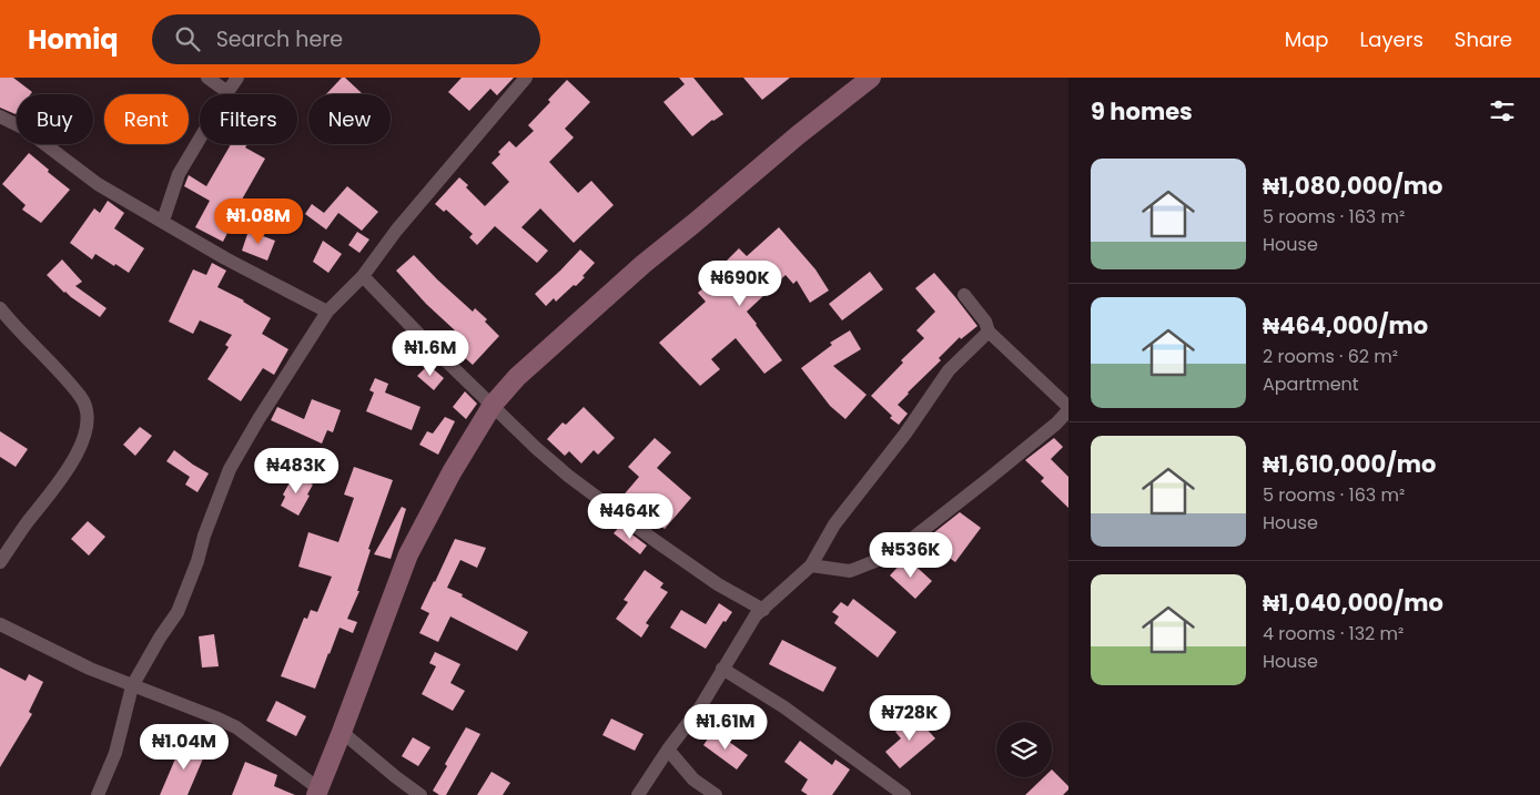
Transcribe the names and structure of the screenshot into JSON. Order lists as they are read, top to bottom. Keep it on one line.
{"page":{"header":"Homiq","search":"Search here","nav":["Map","Layers","Share"],"heading":"9 homes","chip":["Buy","Rent","Filters","New"],"list":[{"name":"₦1,080,000/mo","note":"5 rooms · 163 m² · House"},{"name":"₦464,000/mo","note":"2 rooms · 62 m² · Apartment"},{"name":"₦1,610,000/mo","note":"5 rooms · 163 m² · House"},{"name":"₦1,040,000/mo","note":"4 rooms · 132 m² · House"}],"price":["₦1.08M","₦690K","₦1.6M","₦483K","₦464K","₦536K","₦728K","₦1.61M","₦1.04M"]}}
